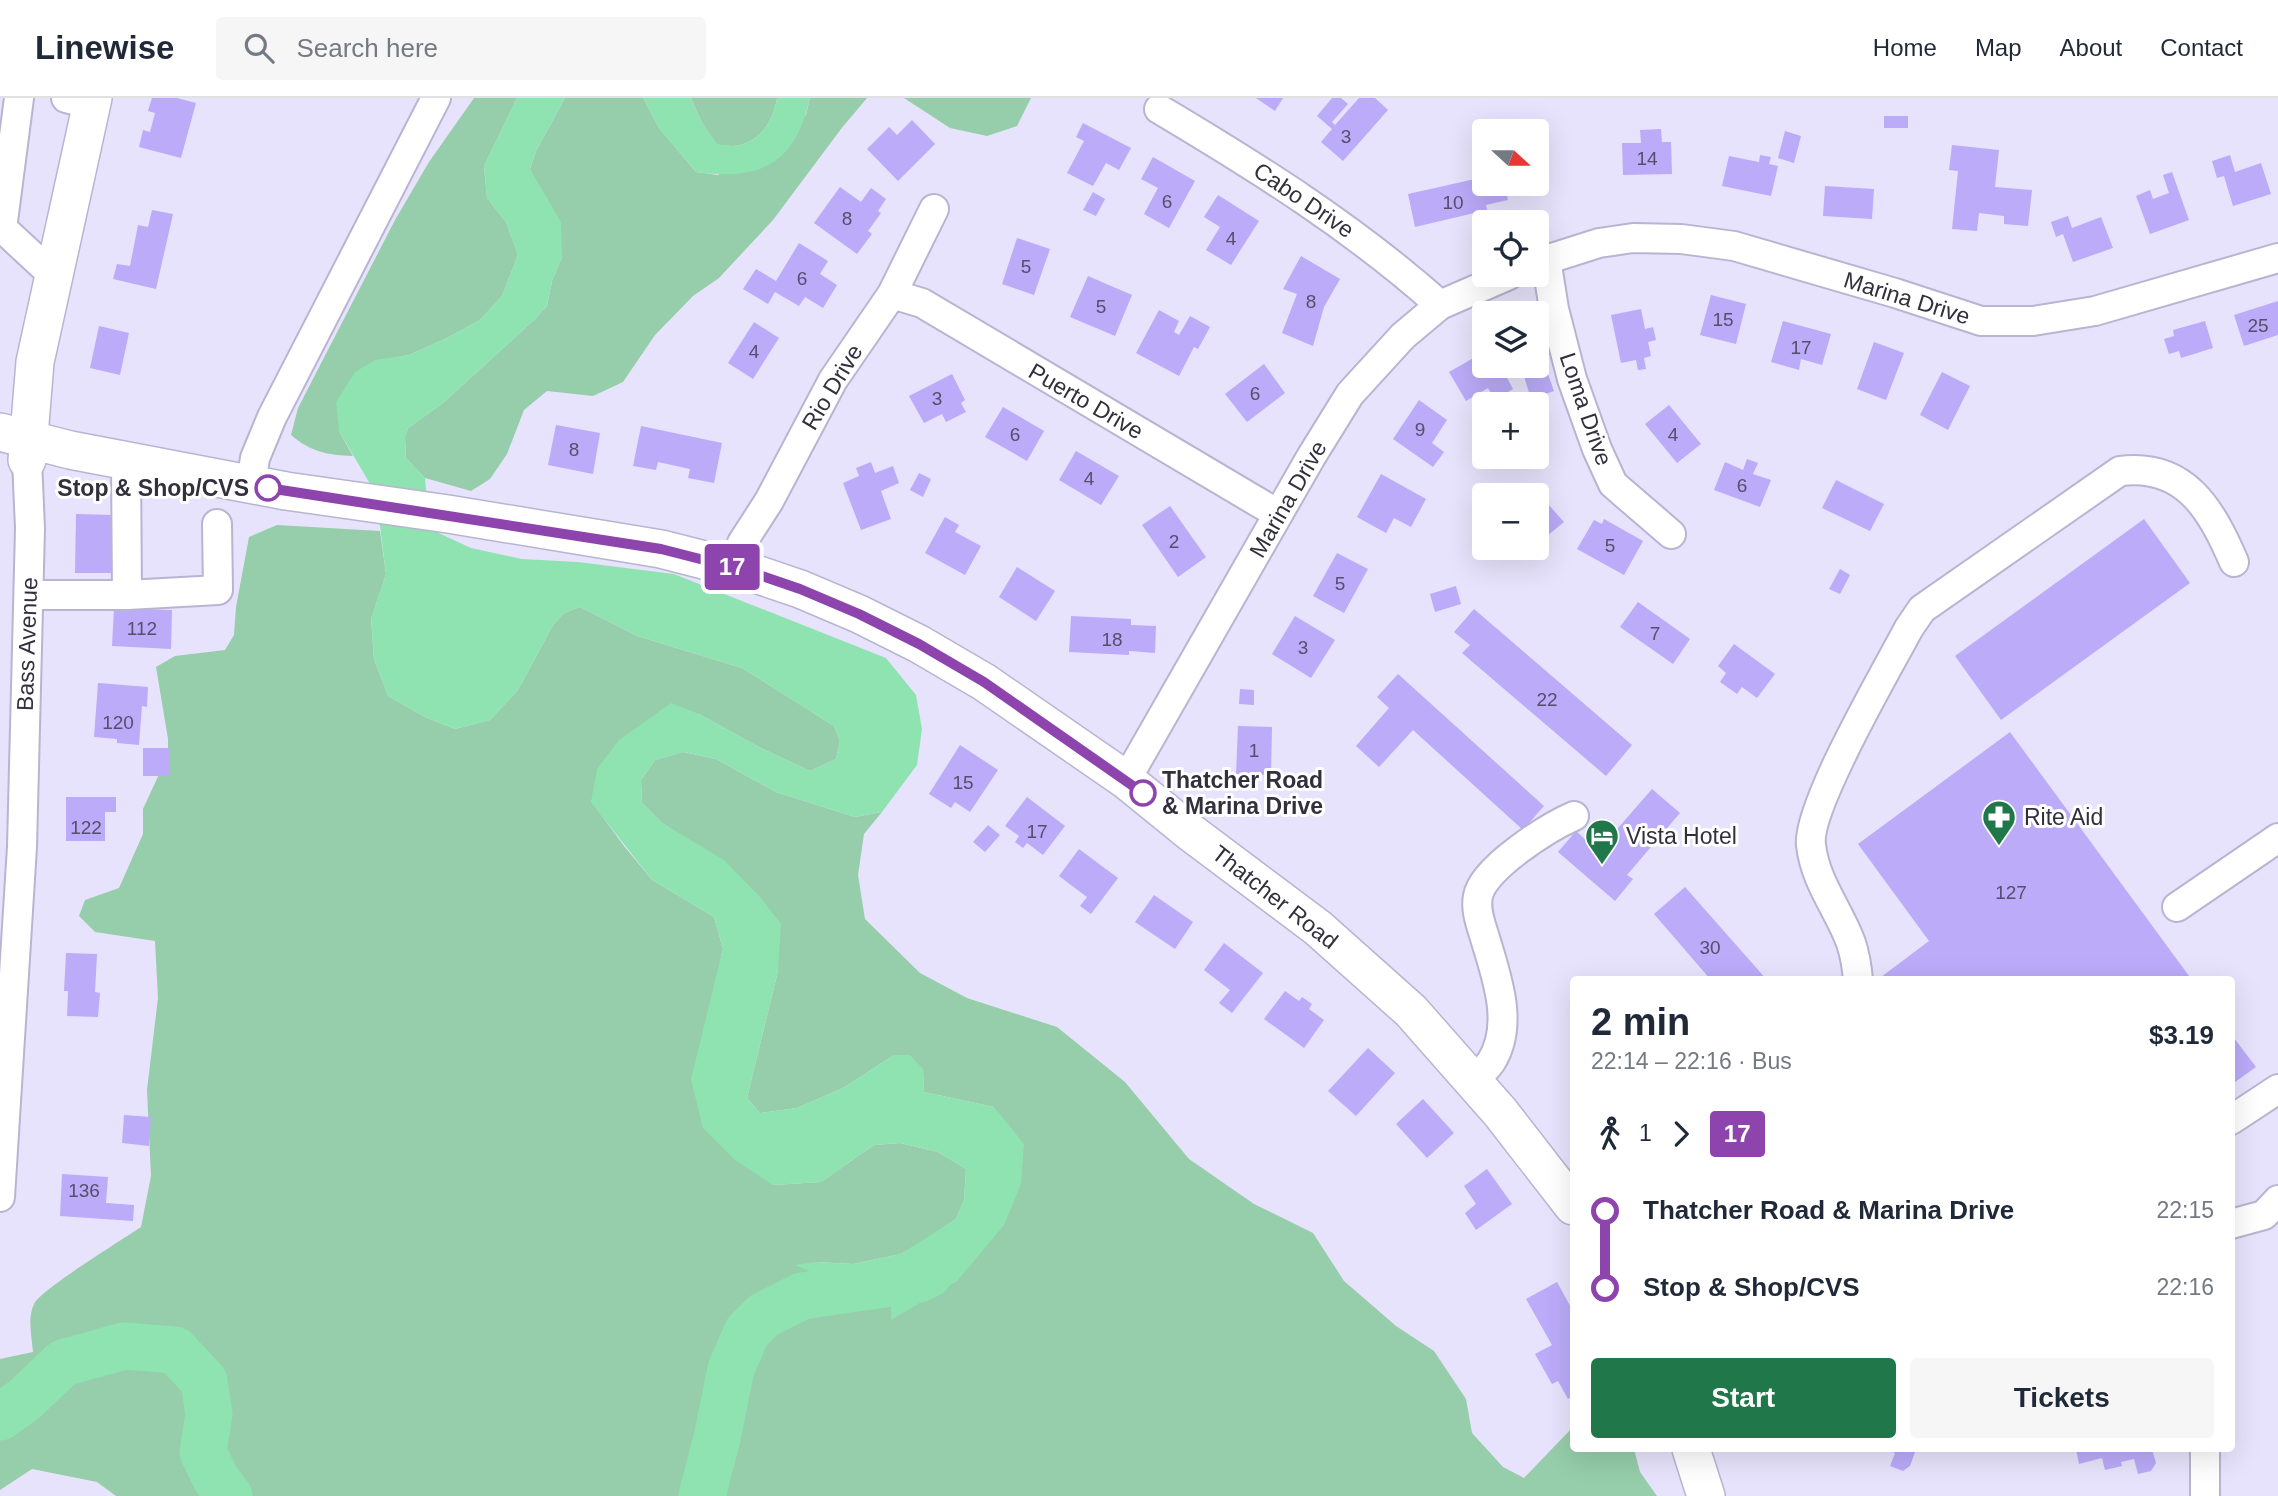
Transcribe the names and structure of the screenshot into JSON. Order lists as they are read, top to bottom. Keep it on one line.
{"streets":{"main road":["Bass Avenue","Thatcher Road"],"street":["Cabo Drive","Marina Drive","Rio Drive","Puerto Drive","Loma Drive"]},"crossings":[["Cabo Drive","Marina Drive"],["Marina Drive","Puerto Drive"],["Marina Drive","Thatcher Road"],["Rio Drive","Puerto Drive"],["Rio Drive","Thatcher Road"],["Bass Avenue","Thatcher Road"]],"places":{"other":["Stop & Shop/CVS","Thatcher Road & Marina Drive"],"pharmacy":["Rite Aid"],"hotel":["Vista Hotel"]},"lines":["bus line 17"],"house_numbers":["3","14","6","10","8","4","5","6","8","5","15","25","17","4","6","3","9","6","4","8","4","6","2","5","5","112","7","18","3","22","120","1","15","122","17","127","30","136"],"north":"right","page":{"header":"Linewise","search":"Search here","nav":["Home","Map","About","Contact"],"on_map":"17","map_buttons":["+","−"],"heading":["2 min","22:14 – 22:16 · Bus","$3.19"],"legs":["1","17"],"list":[{"name":"Thatcher Road & Marina Drive","value":"22:15"},{"name":"Stop & Shop/CVS","value":"22:16"}],"buttons":["Start","Tickets"]}}
